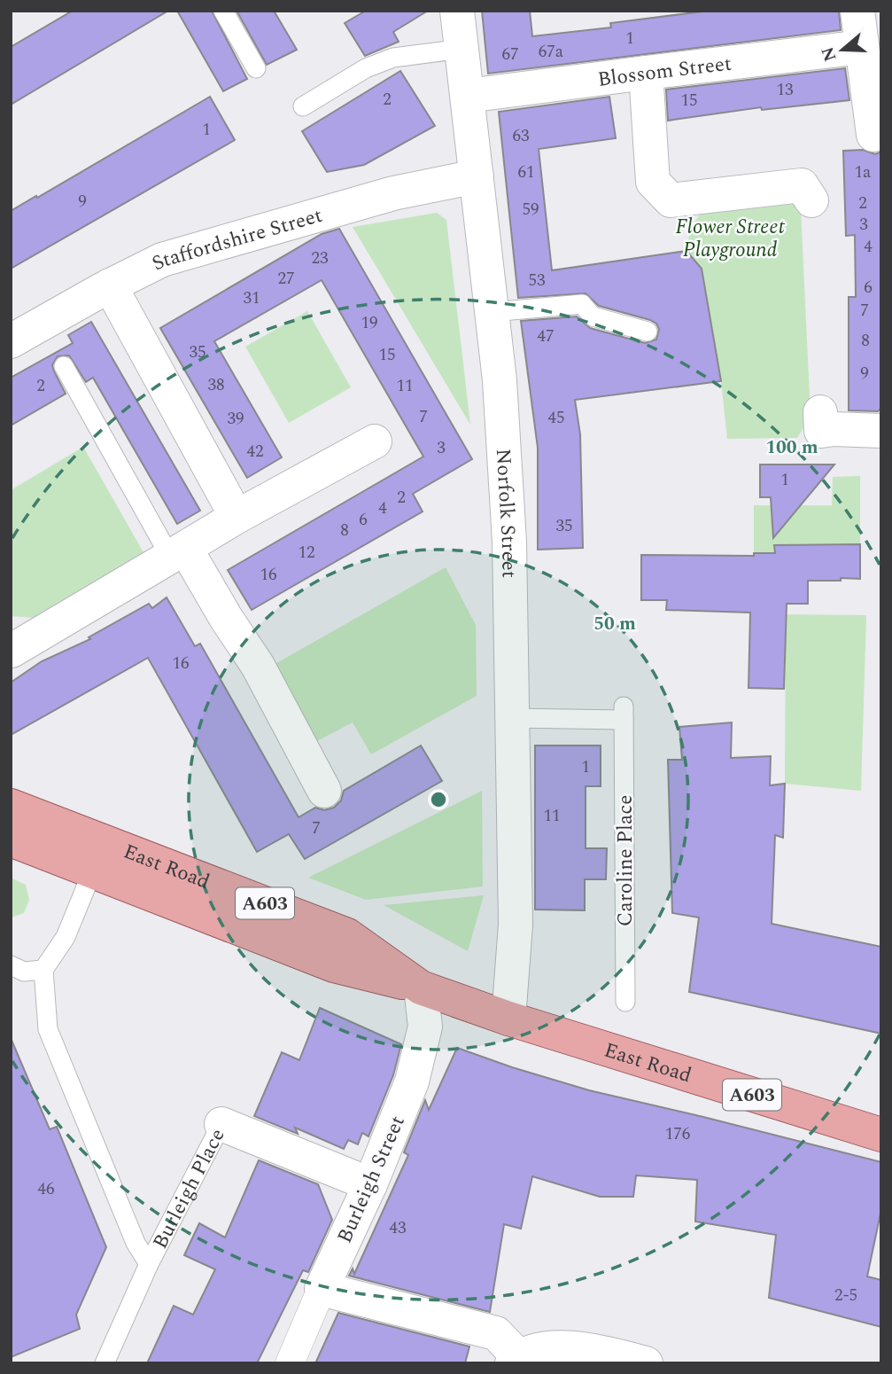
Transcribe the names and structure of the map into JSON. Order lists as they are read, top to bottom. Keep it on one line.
{"streets":{"main road":["East Road","A603"],"street":["Blossom Street","Staffordshire Street","Norfolk Street","Burleigh Street","Burleigh Place"],"lane":["Caroline Place"]},"crossings":[["Blossom Street","Norfolk Street"],["Staffordshire Street","Norfolk Street"],["Norfolk Street","Caroline Place"],["Norfolk Street","East Road"],["East Road","Burleigh Street"],["Burleigh Street","Burleigh Place"]],"parks":["Flower Street Playground"],"house_numbers":["1","67a","67","13","2","15","1","63","61","1a","9","2","59","3","4","23","27","53","6","31","7","19","47","8","35","15","9","38","2","11","7","45","39","3","42","1","2","4","6","35","8","12","16","16","1","11","7","176","46","43","2-5"],"north":"left","rings":["100 m","50 m"]}
